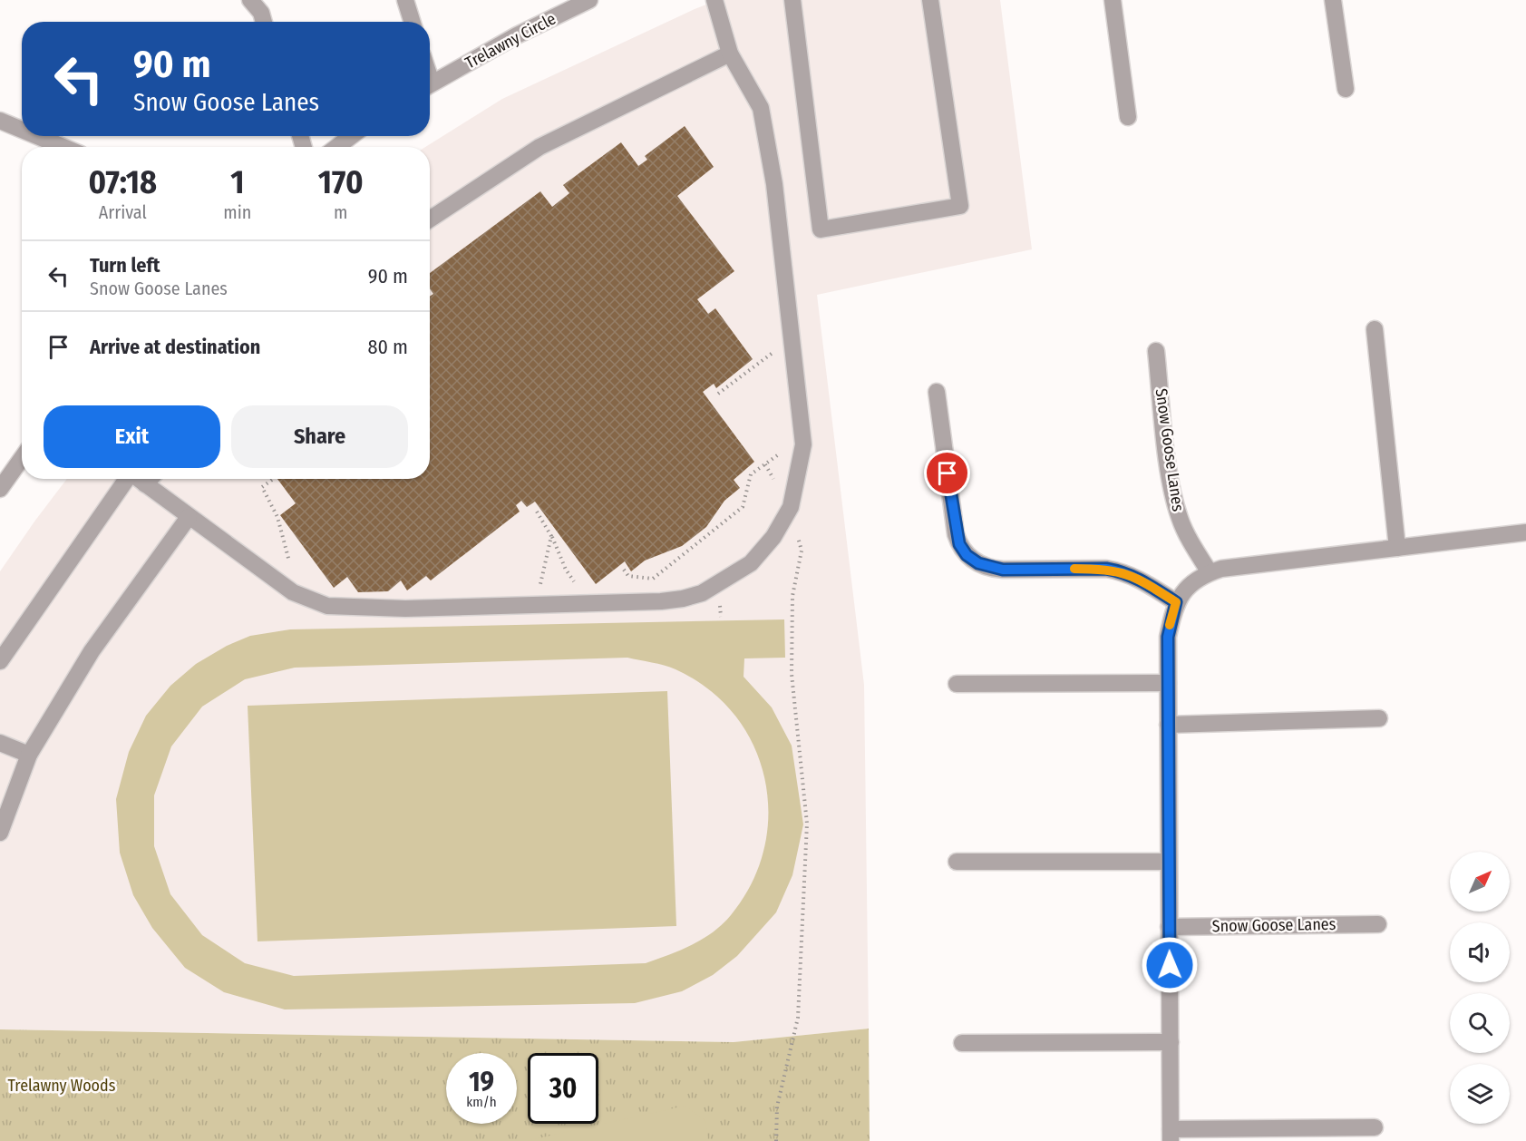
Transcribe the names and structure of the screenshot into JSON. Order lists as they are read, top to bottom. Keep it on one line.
{"streets":{"street":["Trelawny Circle","Snow Goose Lanes"]},"parks":["Trelawny Woods"],"north":"top right","page":{"turn":["90 m","Snow Goose Lanes"],"eta":["07:18","Arrival","1","min","170","m"],"list":[{"name":"Turn left","note":"Snow Goose Lanes","value":"90 m"},{"name":"Arrive at destination","value":"80 m"}],"buttons":["Exit","Share"],"speed":"19 km/h","limit":"30"}}
